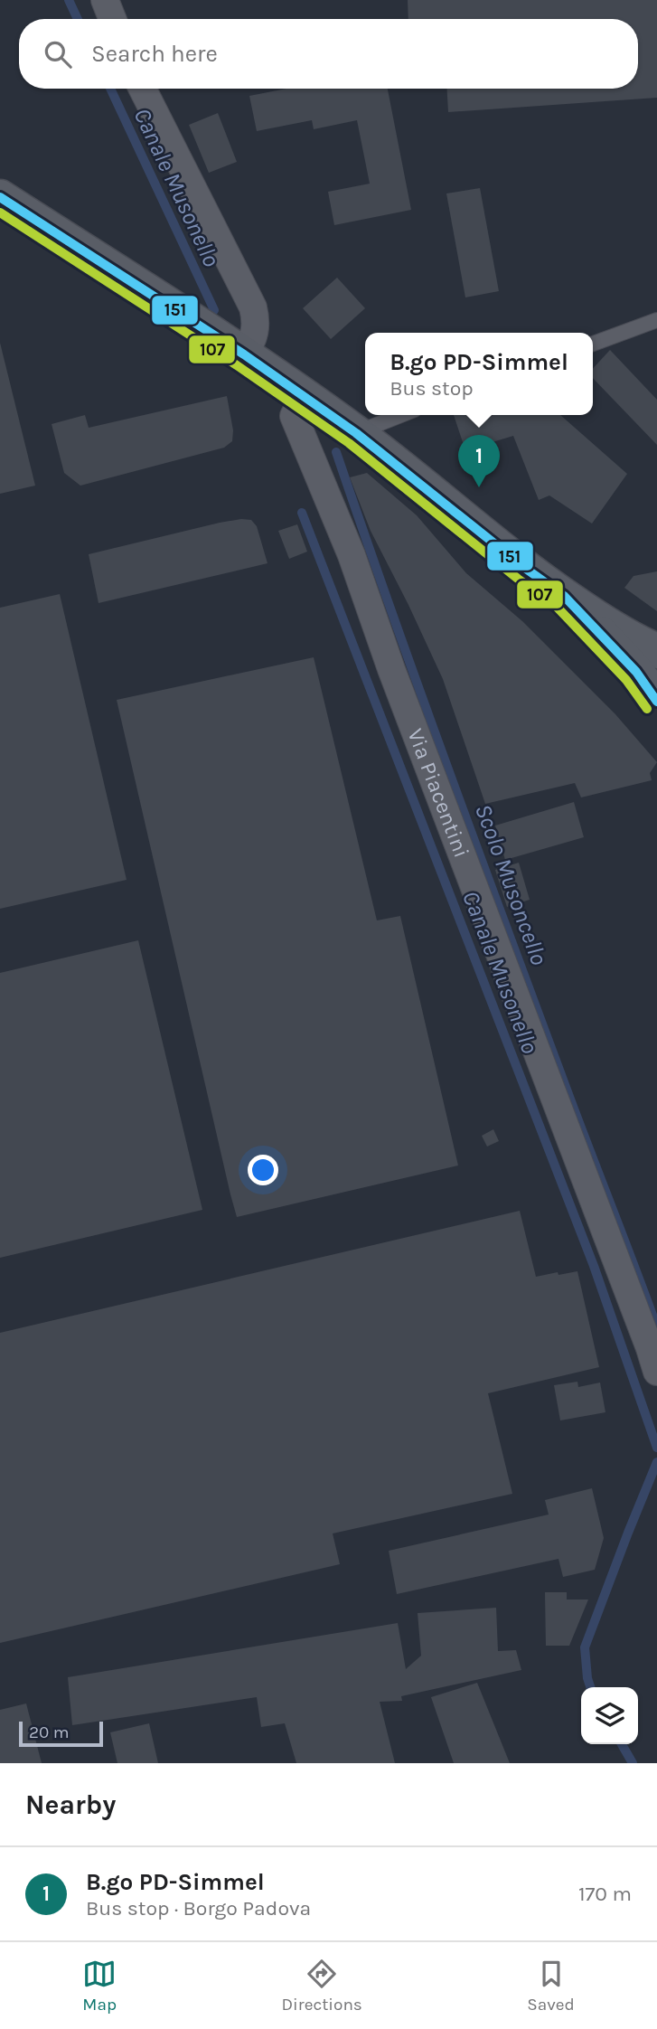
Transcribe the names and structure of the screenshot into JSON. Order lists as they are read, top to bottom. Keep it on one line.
{"streets":{"street":["Via Piacentini"]},"water":["Canale Musonello","Scolo Musoncello"],"lines":["transit line 151","transit line 107"],"scale_bar":"20 m","page":{"search":"Search here","popup":["B.go PD-Simmel","Bus stop"],"pins":"1","scale":"20 m","heading":"Nearby","list":[{"mark":"1","name":"B.go PD-Simmel","note":"Bus stop · Borgo Padova","value":"170 m"}],"nav":["Map","Directions","Saved"]}}
